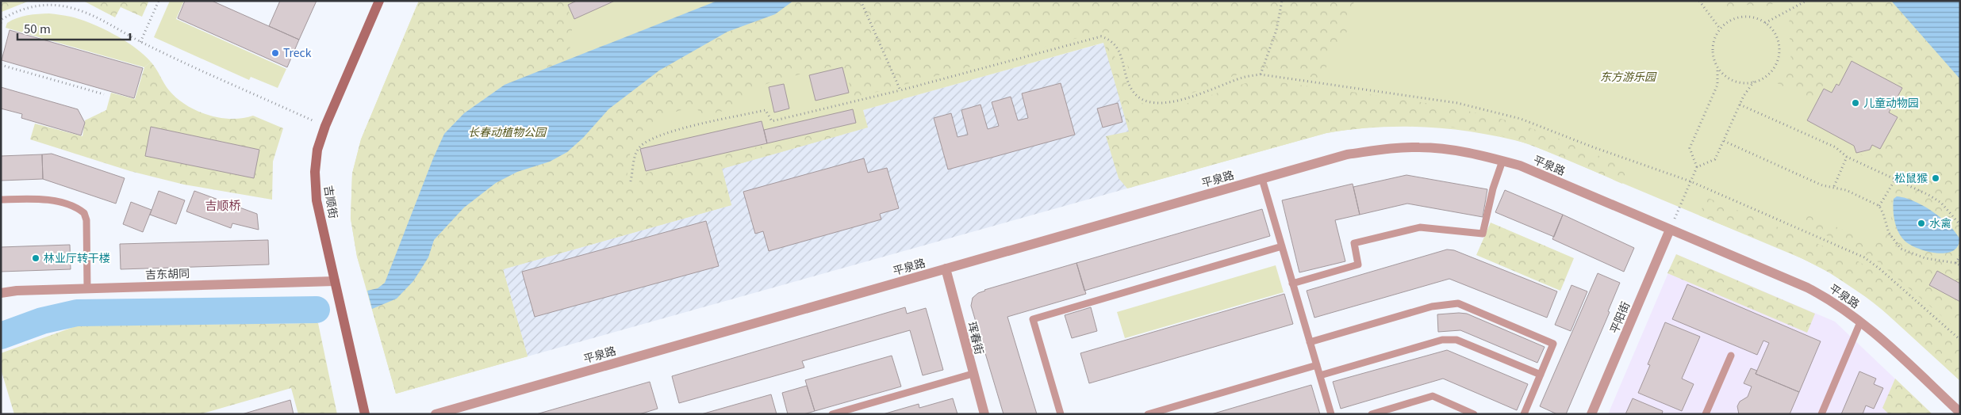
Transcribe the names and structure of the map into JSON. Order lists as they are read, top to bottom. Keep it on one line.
{"streets":{"main road":["吉顺街"],"street":["平泉路","吉东胡同","平阳街","珲春街"]},"crossings":[["平泉路","平阳街"],["平泉路","珲春街"],["吉顺街","吉东胡同"]],"districts":["吉顺桥"],"parks":["东方游乐园","长春动植物公园"],"places":["Treck","儿童动物园","松鼠猴","水禽","林业厅转干楼"],"scale_bar":"50 m"}
